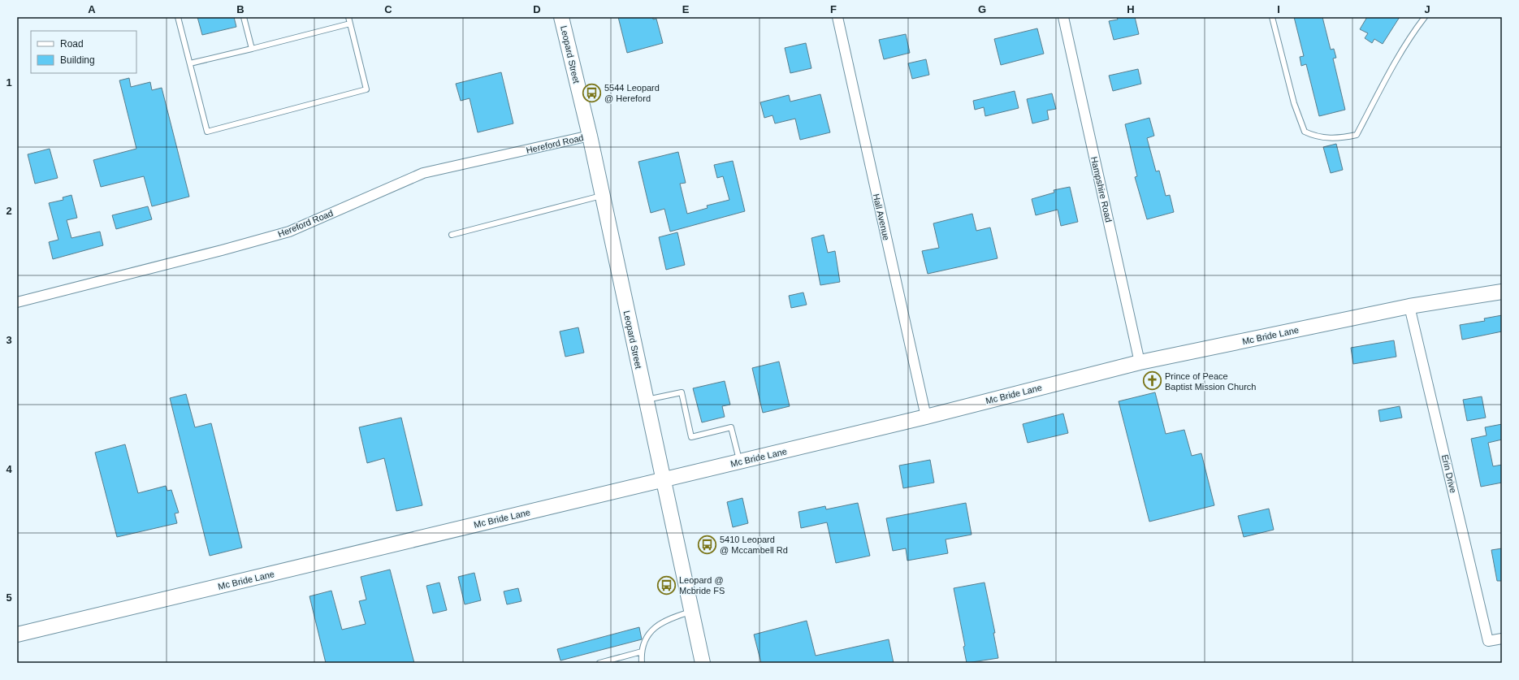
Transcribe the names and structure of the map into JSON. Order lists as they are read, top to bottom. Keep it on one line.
{"streets":{"street":["Leopard Street","Hereford Road","Hampshire Road","Hall Avenue","Mc Bride Lane","Erin Drive"]},"crossings":[["Leopard Street","Hereford Road"],["Leopard Street","Mc Bride Lane"],["Hampshire Road","Mc Bride Lane"],["Hall Avenue","Mc Bride Lane"],["Mc Bride Lane","Erin Drive"]],"places":{"bus stop":["5544 Leopard @ Hereford","5410 Leopard @ Mccambell Rd","Leopard @ Mcbride FS"],"church":["Prince of Peace Baptist Mission Church"]},"legend":["Road","Building"],"grid":{"columns":["A","B","C","D","E","F","G","H","I","J"],"rows":["1","2","3","4","5"]}}
